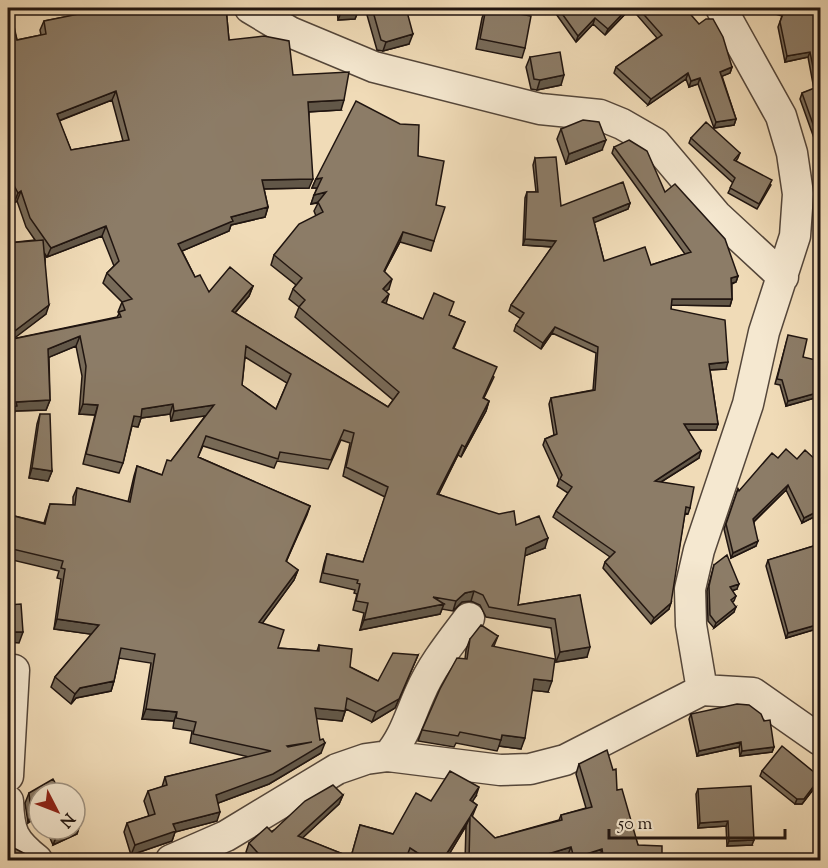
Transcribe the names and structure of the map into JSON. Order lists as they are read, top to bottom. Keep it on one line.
{"scale_bar":"50 m","north":"bottom right"}
